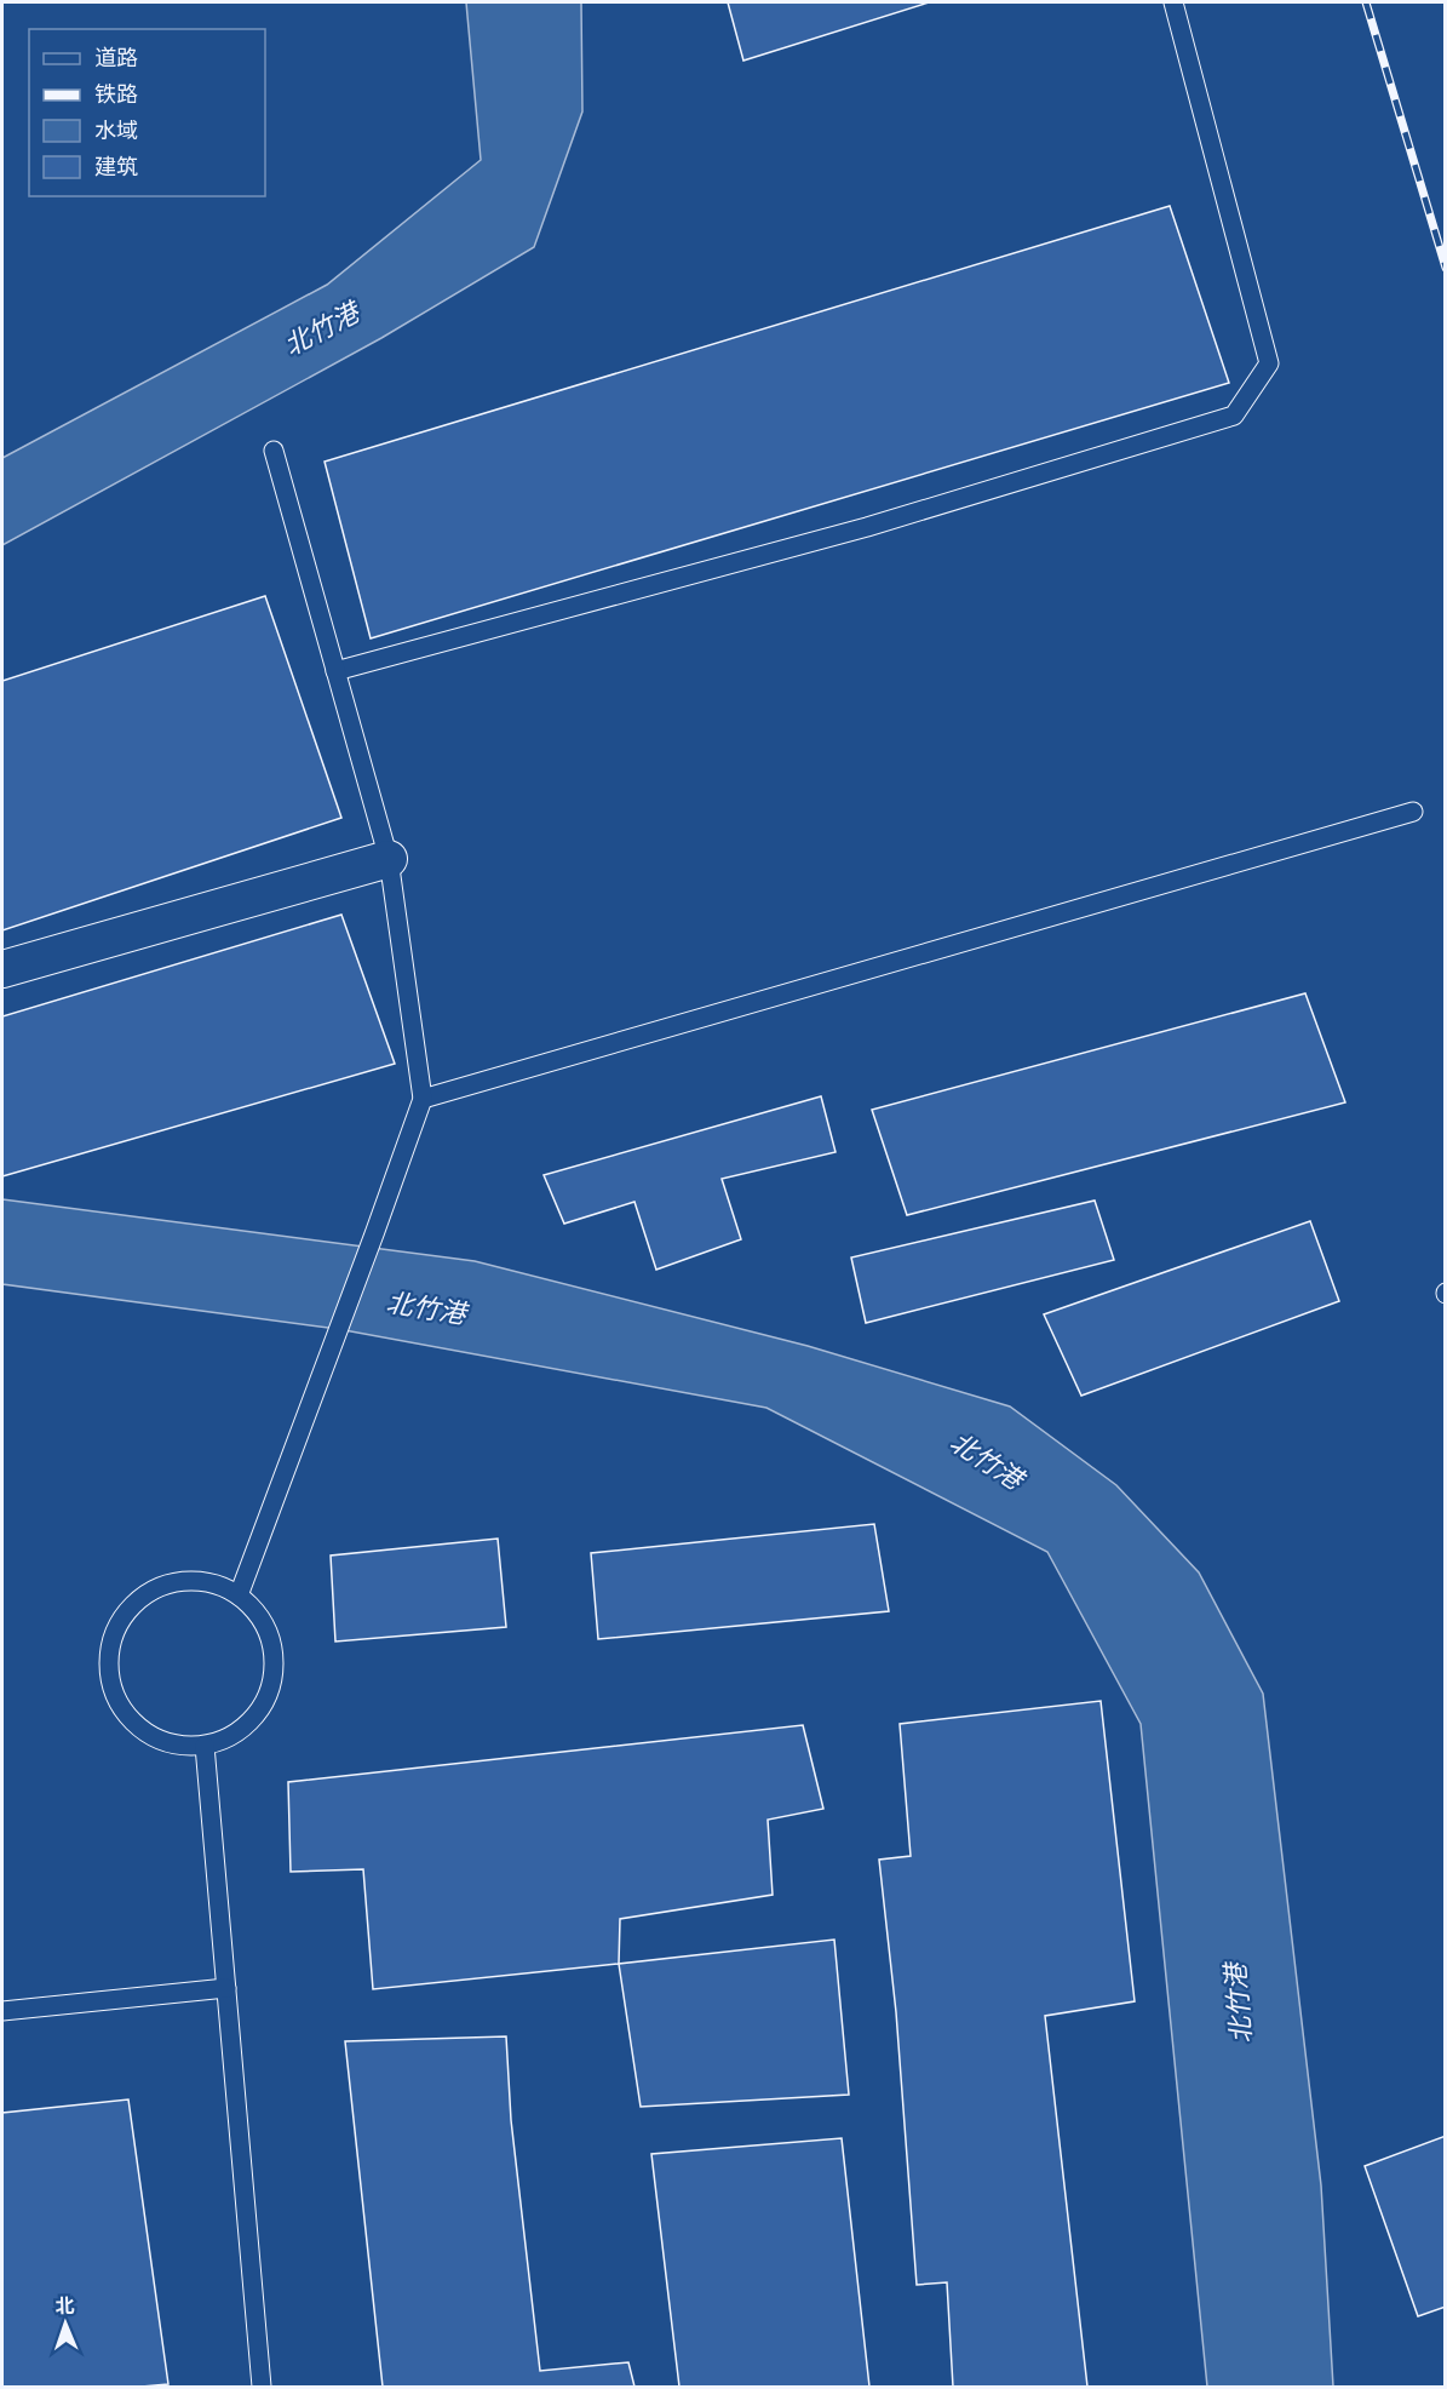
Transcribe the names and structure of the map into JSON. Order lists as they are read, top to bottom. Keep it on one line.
{"water":["北竹港"],"legend":["道路","铁路","水域","建筑"],"north":"top"}
